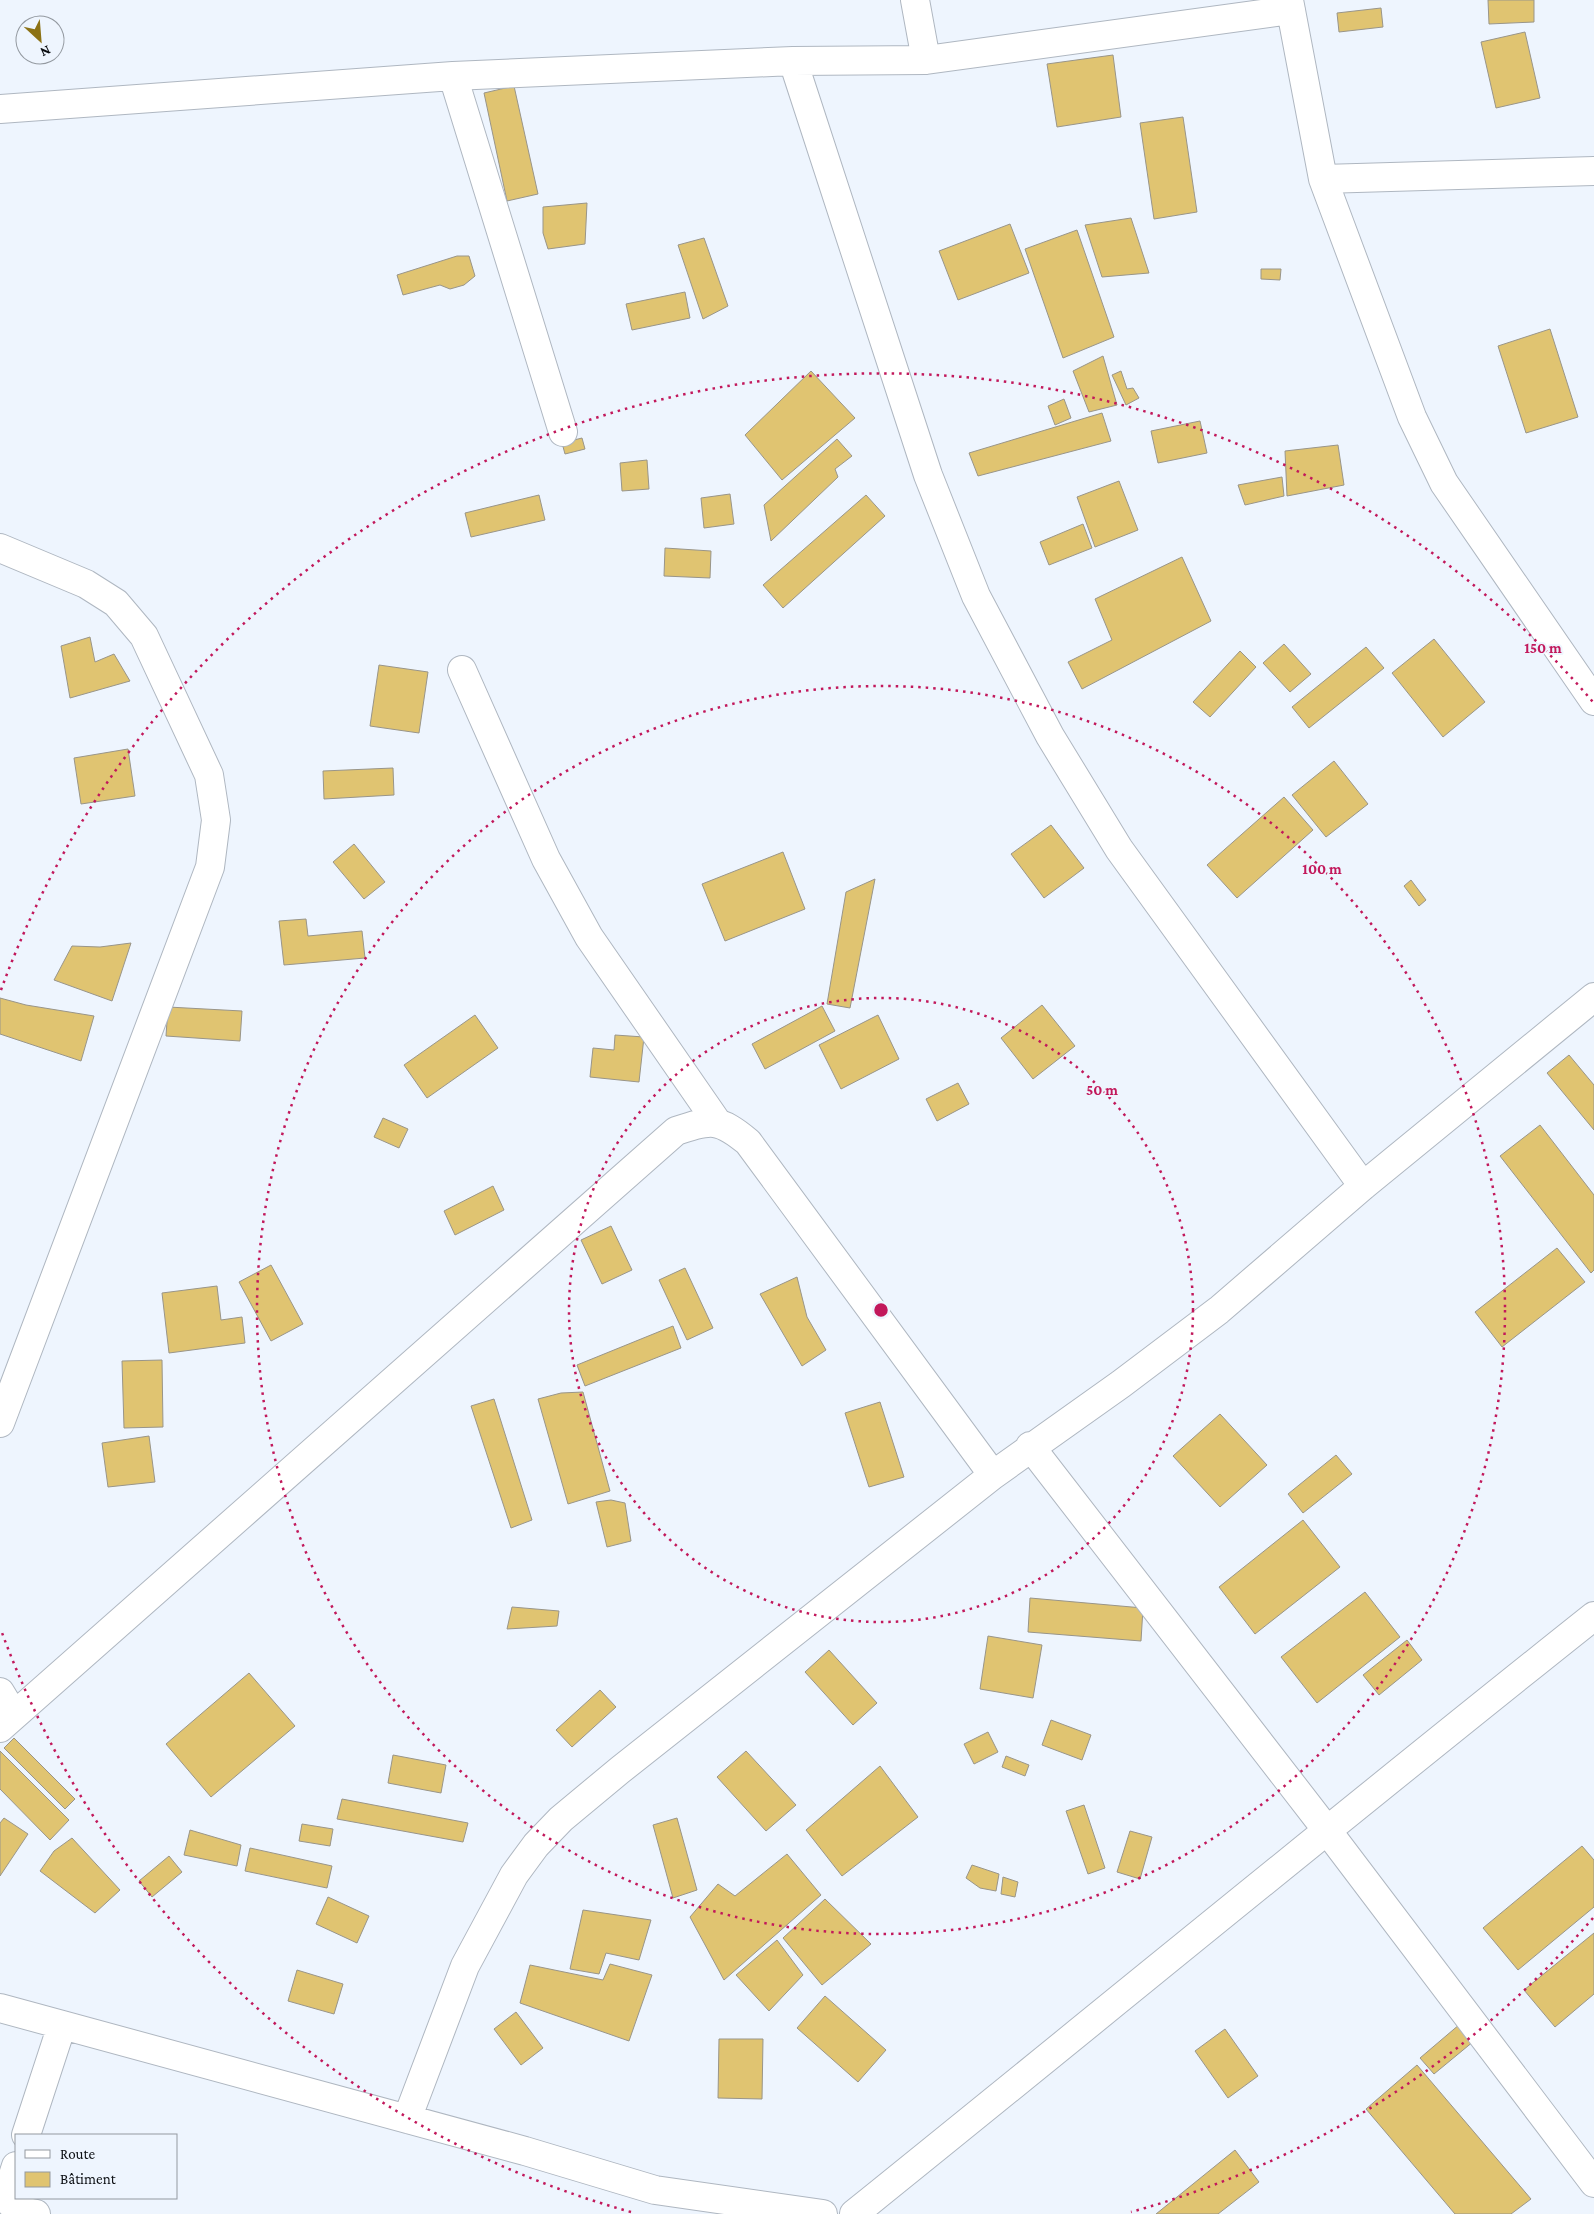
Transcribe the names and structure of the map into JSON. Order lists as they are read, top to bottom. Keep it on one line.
{"legend":["Route","Bâtiment"],"north":"bottom right","rings":["150 m","100 m","50 m"]}
